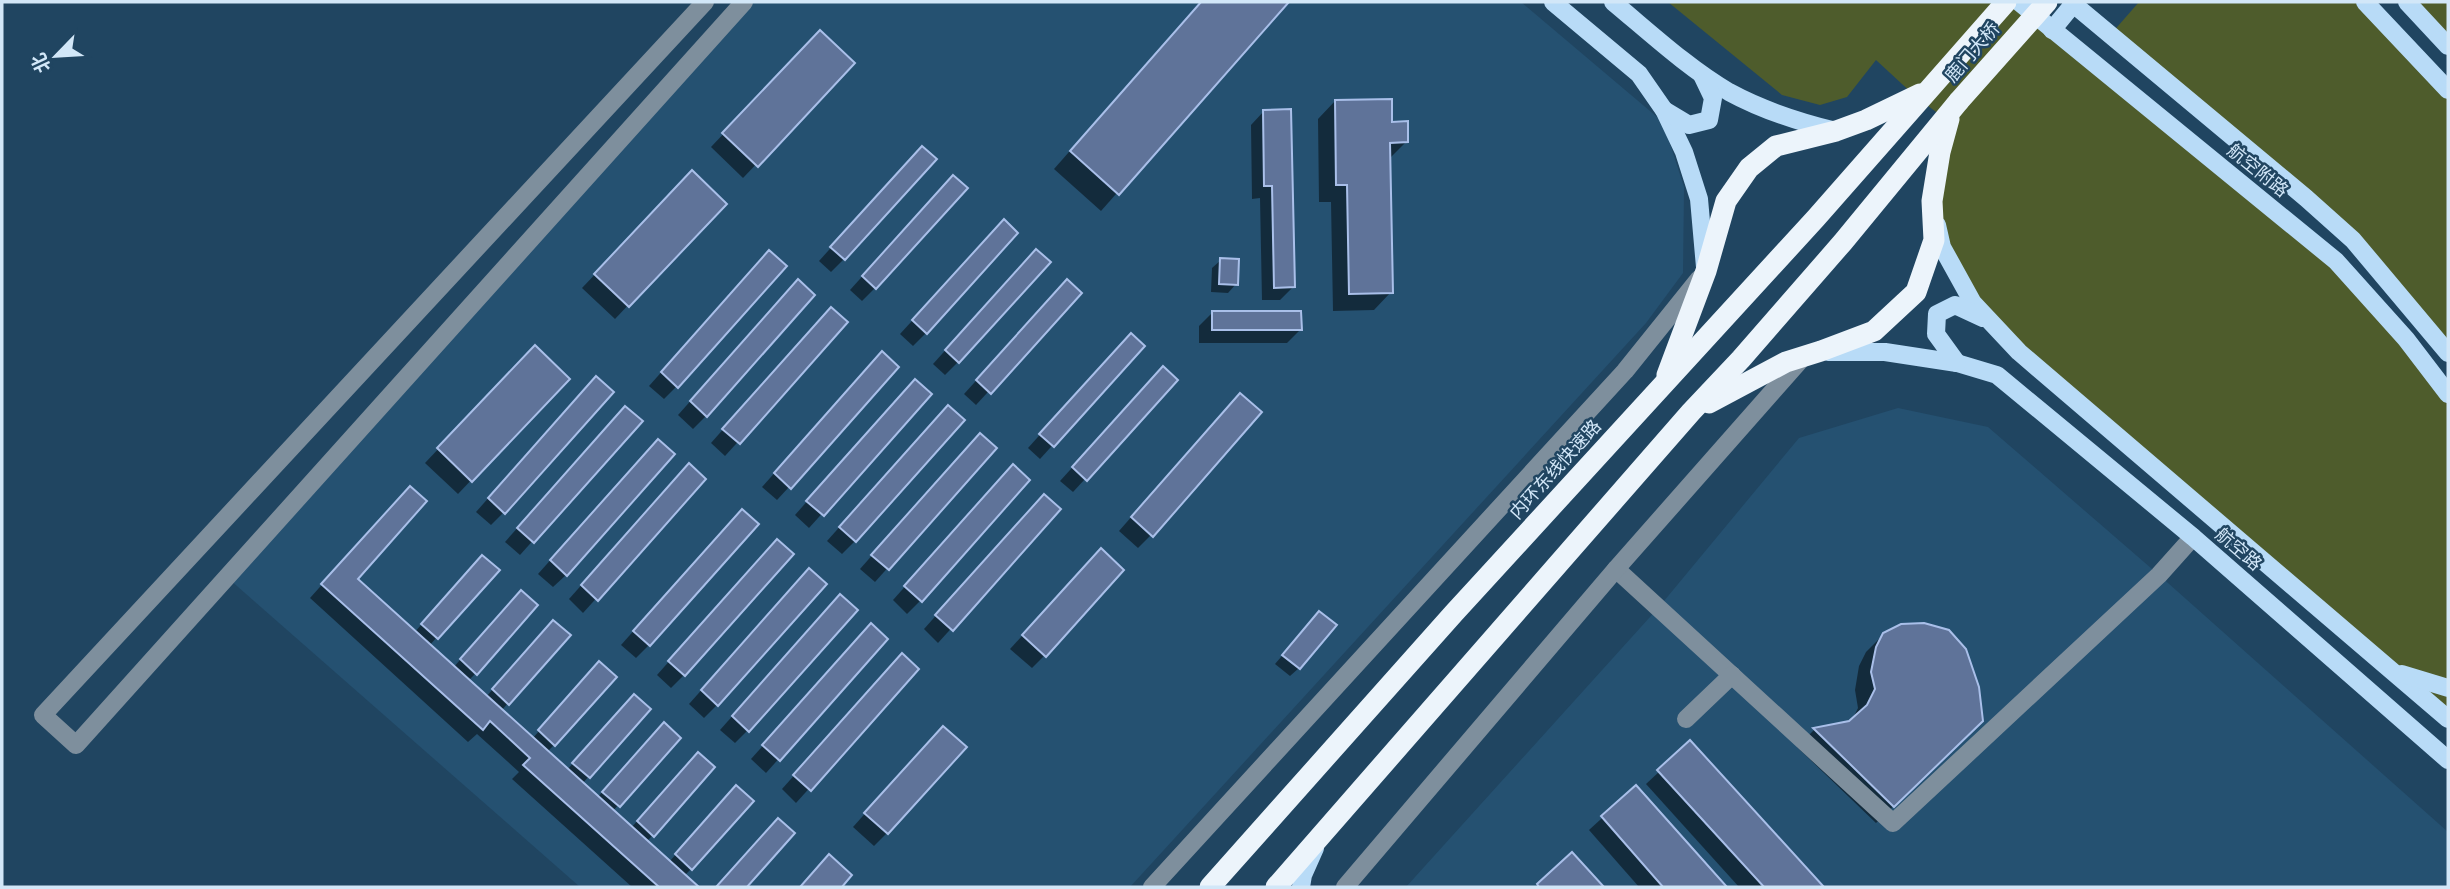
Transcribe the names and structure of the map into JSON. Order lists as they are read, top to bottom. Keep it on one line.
{"streets":{"highway":["鹿门大桥","内环东线快速路"],"main road":["航空附路","航空路"]},"crossings":[["鹿门大桥","内环东线快速路"]],"north":"bottom left"}
